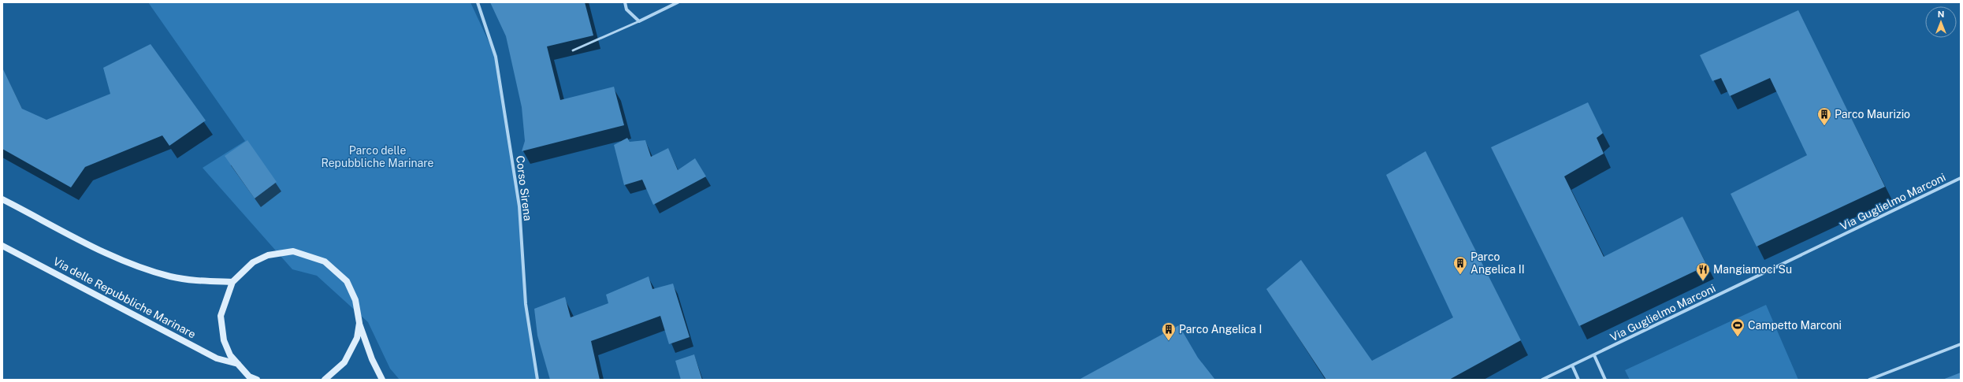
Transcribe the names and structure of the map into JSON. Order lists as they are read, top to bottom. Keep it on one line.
{"streets":{"main road":["Via delle Repubbliche Marinare"],"street":["Corso Sirena","Via Guglielmo Marconi"]},"parks":["Parco delle Repubbliche Marinare"],"places":{"building":["Parco Maurizio","Parco Angelica II","Parco Angelica I"],"restaurant":["Mangiamoci Su"],"sports":["Campetto Marconi"]},"north":"top"}
